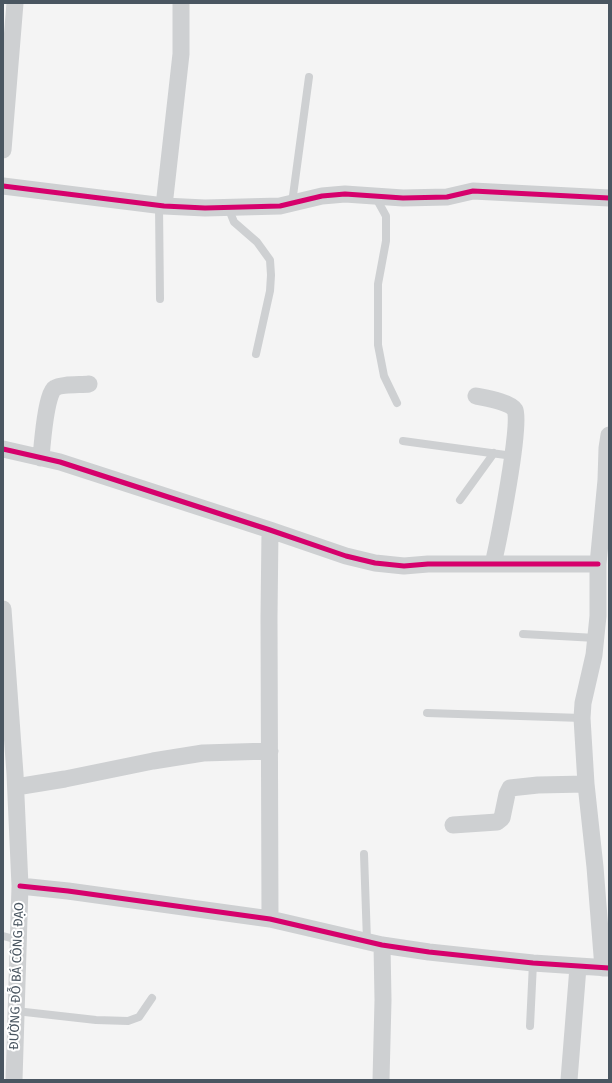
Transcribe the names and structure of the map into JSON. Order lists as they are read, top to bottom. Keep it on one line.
{"streets":{"street":["ĐƯỜNG ĐỖ BÁ CÔNG ĐẠO"]}}
